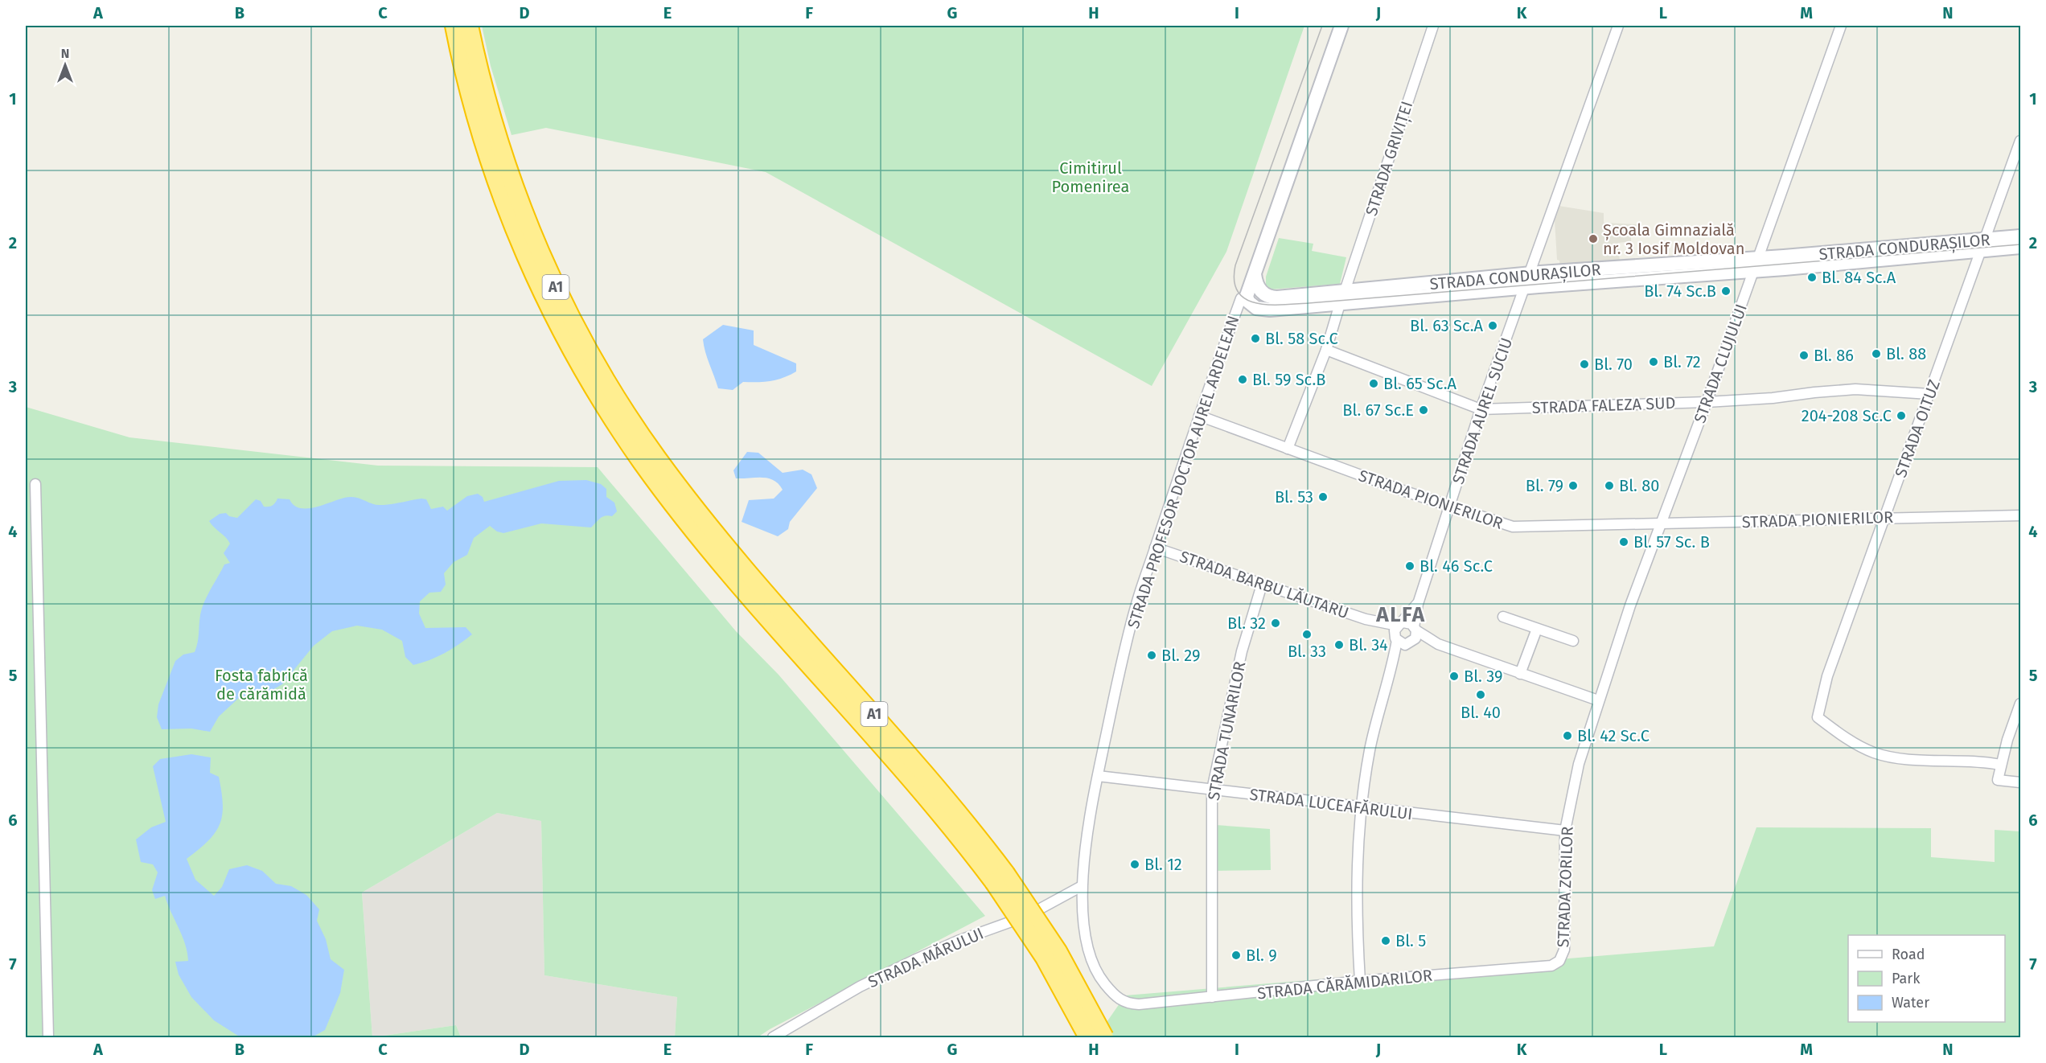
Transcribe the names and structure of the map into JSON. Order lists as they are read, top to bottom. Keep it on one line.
{"streets":{"highway":["A1"],"main road":["STRADA CONDURAȘILOR","STRADA PROFESOR DOCTOR AUREL ARDELEAN"],"street":["STRADA GRIVIȚEI","STRADA CLUJULUI","STRADA FALEZA SUD","STRADA AUREL SUCIU","STRADA OITUZ","STRADA PIONIERILOR","STRADA BARBU LĂUTARU","STRADA TUNARILOR","STRADA LUCEAFĂRULUI","STRADA ZORILOR","STRADA MĂRULUI","STRADA CĂRĂMIDARILOR"]},"crossings":[["STRADA GRIVIȚEI","STRADA CONDURAȘILOR"],["STRADA GRIVIȚEI","STRADA PIONIERILOR"],["STRADA CONDURAȘILOR","STRADA CLUJULUI"],["STRADA CONDURAȘILOR","STRADA AUREL SUCIU"],["STRADA CONDURAȘILOR","STRADA OITUZ"],["STRADA CONDURAȘILOR","STRADA PROFESOR DOCTOR AUREL ARDELEAN"],["STRADA CLUJULUI","STRADA FALEZA SUD"],["STRADA CLUJULUI","STRADA PIONIERILOR"],["STRADA CLUJULUI","STRADA ZORILOR"],["STRADA FALEZA SUD","STRADA AUREL SUCIU"],["STRADA FALEZA SUD","STRADA OITUZ"],["STRADA AUREL SUCIU","STRADA PIONIERILOR"],["STRADA AUREL SUCIU","STRADA BARBU LĂUTARU"],["STRADA OITUZ","STRADA PIONIERILOR"],["STRADA PROFESOR DOCTOR AUREL ARDELEAN","STRADA PIONIERILOR"],["STRADA PROFESOR DOCTOR AUREL ARDELEAN","STRADA BARBU LĂUTARU"],["STRADA PROFESOR DOCTOR AUREL ARDELEAN","STRADA LUCEAFĂRULUI"],["STRADA PROFESOR DOCTOR AUREL ARDELEAN","STRADA MĂRULUI"],["STRADA PROFESOR DOCTOR AUREL ARDELEAN","STRADA CĂRĂMIDARILOR"],["STRADA BARBU LĂUTARU","STRADA TUNARILOR"],["STRADA TUNARILOR","STRADA LUCEAFĂRULUI"],["STRADA TUNARILOR","STRADA CĂRĂMIDARILOR"],["STRADA LUCEAFĂRULUI","STRADA ZORILOR"],["STRADA ZORILOR","STRADA CĂRĂMIDARILOR"]],"districts":["ALFA"],"parks":["Cimitirul Pomenirea","Fosta fabrică de cărămidă"],"places":["Școala Gimnazială nr. 3 Iosif Moldovan","Bl. 84 Sc.A","Bl. 74 Sc.B","Bl. 63 Sc.A","Bl. 58 Sc.C","Bl. 88","Bl. 86","Bl. 72","Bl. 70","Bl. 59 Sc.B","Bl. 65 Sc.A","Bl. 67 Sc.E","204-208 Sc.C","Bl. 79","Bl. 80","Bl. 53","Bl. 57 Sc. B","Bl. 46 Sc.C","Bl. 32","Bl. 33","Bl. 34","Bl. 29","Bl. 39","Bl. 40","Bl. 42 Sc.C","Bl. 12","Bl. 5","Bl. 9"],"legend":["Road","Park","Water"],"north":"top","grid":{"columns":["A","B","C","D","E","F","G","H","I","J","K","L","M","N"],"rows":["1","2","3","4","5","6","7"]}}
